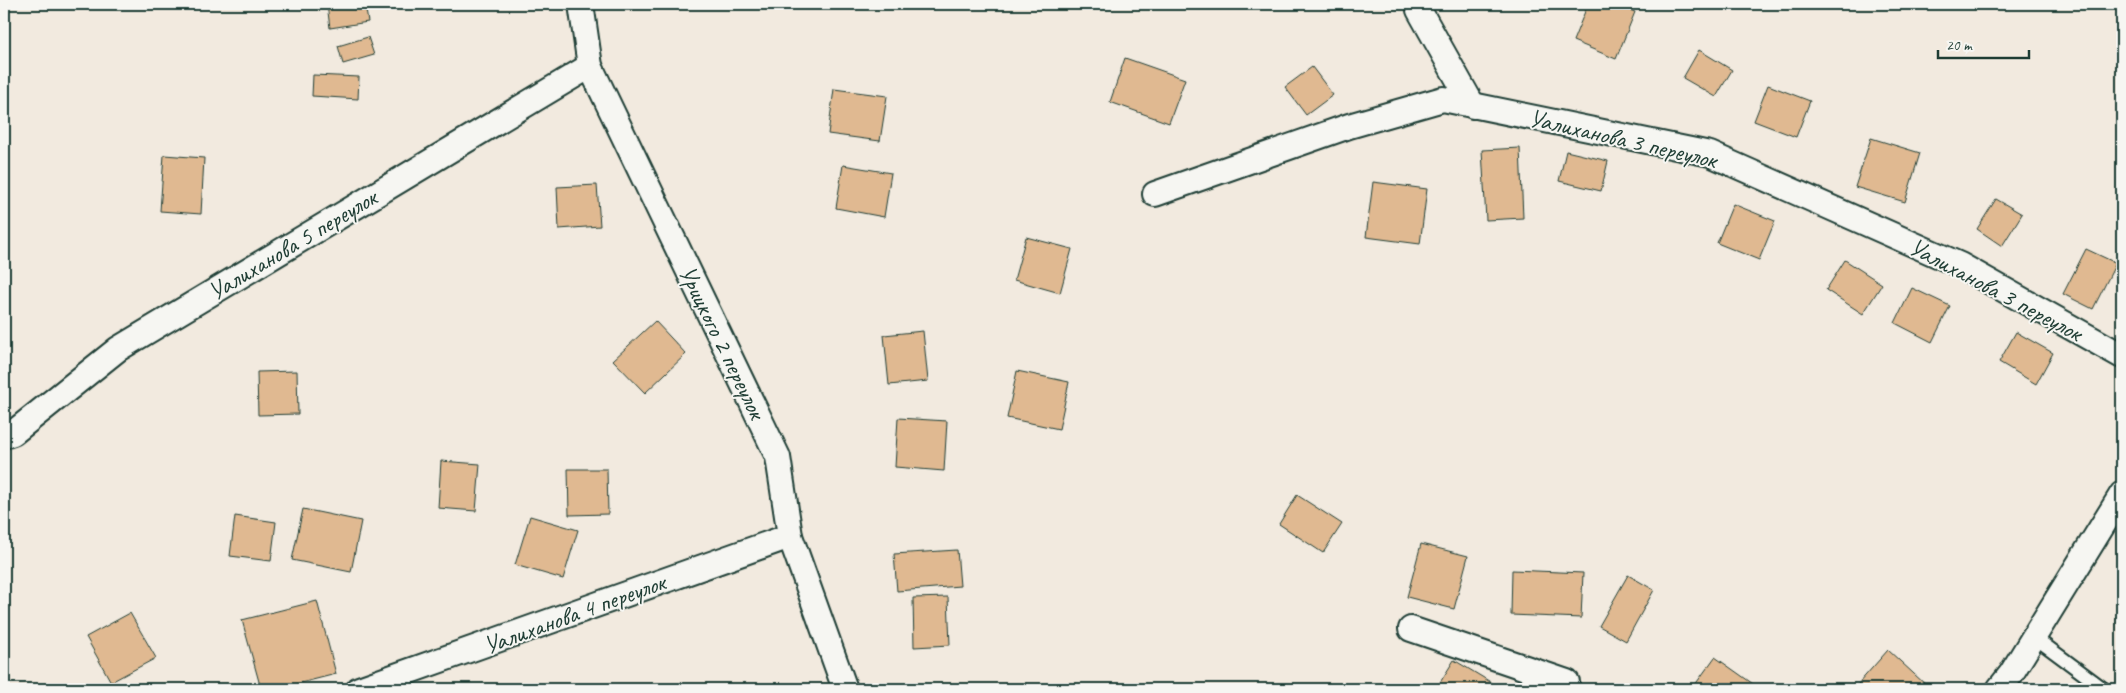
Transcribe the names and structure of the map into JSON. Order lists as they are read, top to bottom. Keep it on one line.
{"streets":{"street":["Уалиханова 3 переулок","Уалиханова 5 переулок","Урицкого 2 переулок","Уалиханова 4 переулок"]},"crossings":[["Уалиханова 5 переулок","Урицкого 2 переулок"],["Урицкого 2 переулок","Уалиханова 4 переулок"]],"scale_bar":"20 m"}
